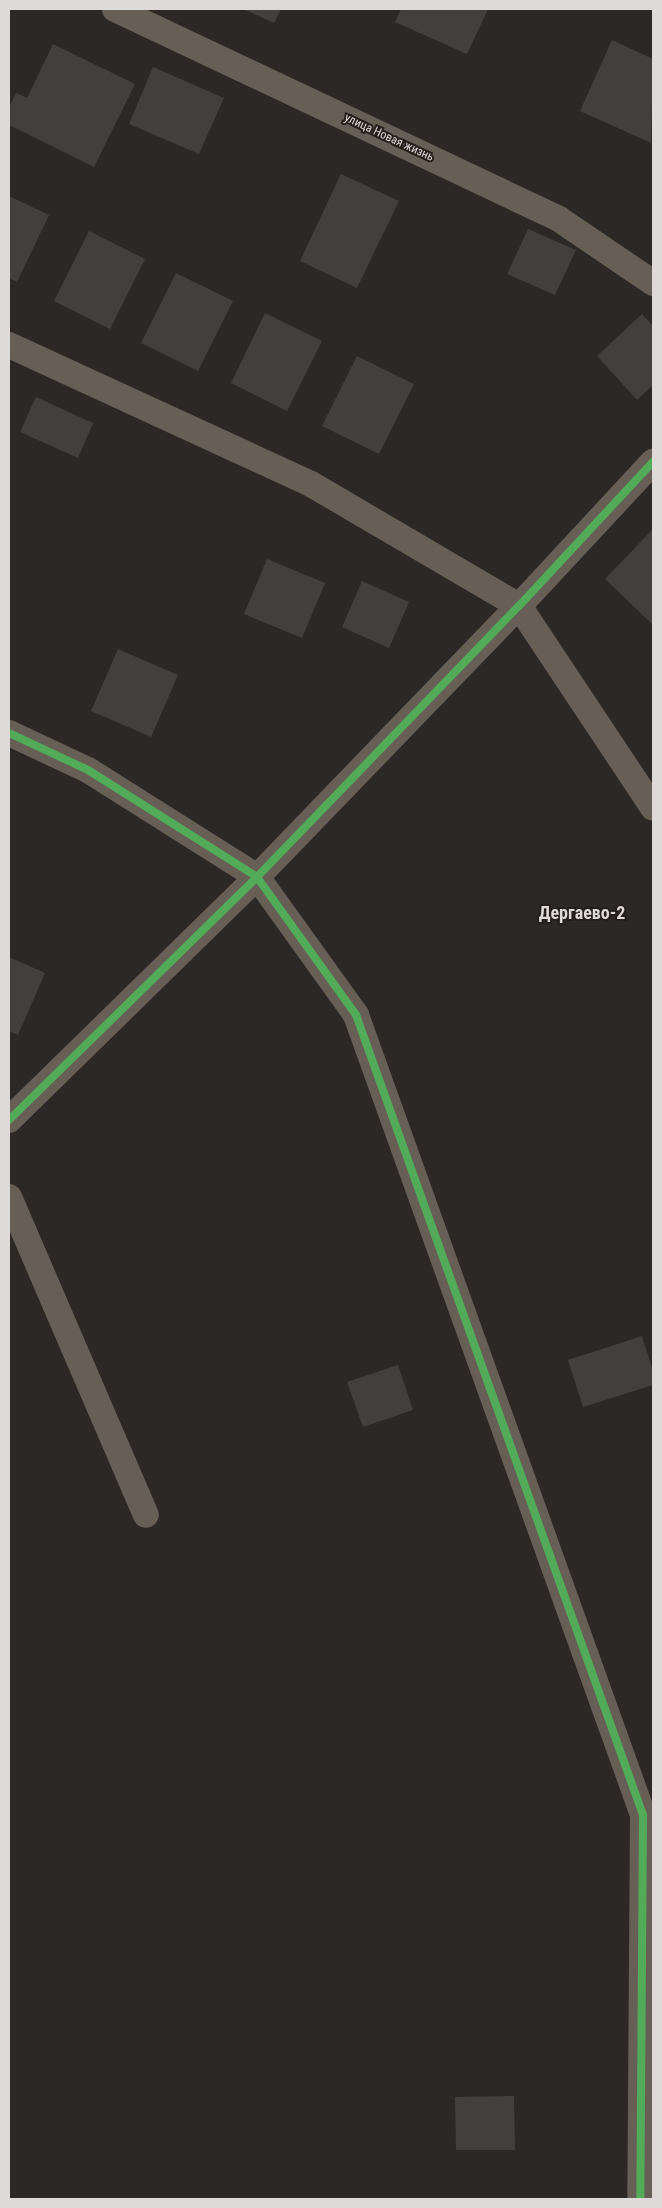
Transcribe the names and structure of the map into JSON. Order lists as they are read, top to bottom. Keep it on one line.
{"streets":{"street":["улица Новая жизнь"]},"districts":["Дергаево-2"]}
